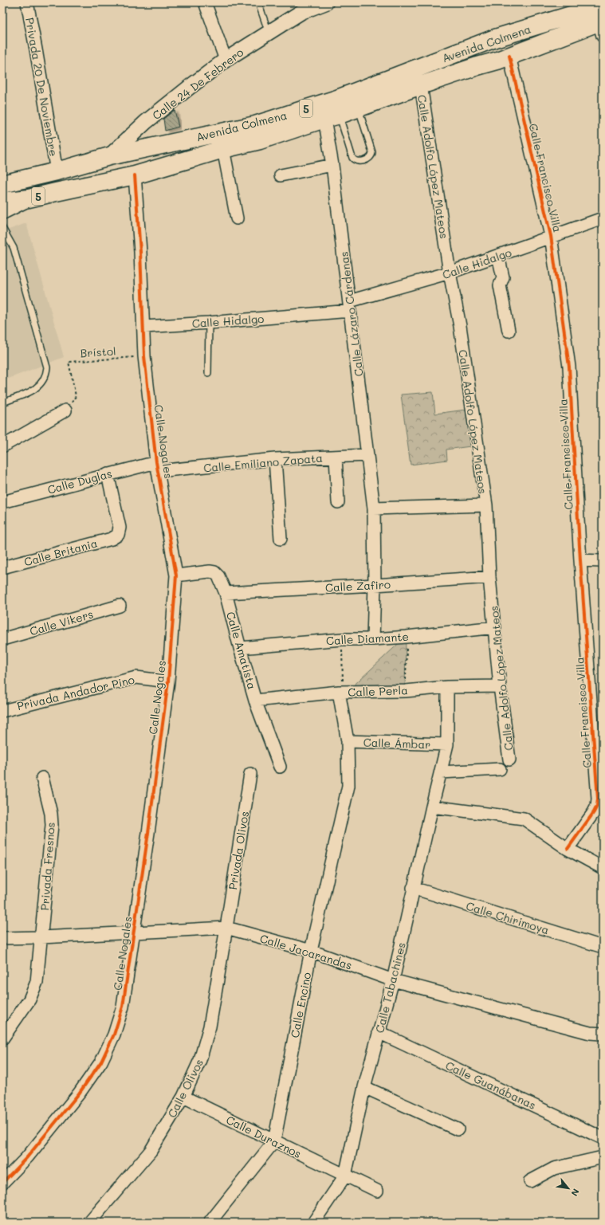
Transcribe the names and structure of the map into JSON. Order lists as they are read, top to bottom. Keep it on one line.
{"streets":{"main road":["Avenida Colmena","5"],"street":["Calle 24 De Febrero","Privada 20 De Noviembre","Calle Adolfo López Mateos","Calle Francisco Villa","Calle Hidalgo","Calle Lázaro Cárdenas","Calle Nogales","Calle Emiliano Zapata","Calle Duglas","Calle Britania","Calle Zafiro","Calle Vikers","Calle Diamante","Calle Amatista","Calle Perla","Privada Andador Pino","Calle Ámbar","Privada Olivos","Privada Fresnos","Calle Chirimoya","Calle Jacarandas","Calle Tabachines","Calle Encino","Calle Guanábanas","Calle Olivos","Calle Duraznos"],"path":["Brístol"]},"crossings":[["Avenida Colmena","Calle 24 De Febrero"],["Avenida Colmena","Privada 20 De Noviembre"],["Avenida Colmena","5"],["Avenida Colmena","Calle Adolfo López Mateos"],["Avenida Colmena","Calle Francisco Villa"],["5","Calle Adolfo López Mateos"],["5","Calle Lázaro Cárdenas"],["5","Calle Nogales"],["Calle Adolfo López Mateos","Calle Hidalgo"],["Calle Adolfo López Mateos","Calle Zafiro"],["Calle Adolfo López Mateos","Calle Diamante"],["Calle Adolfo López Mateos","Calle Perla"],["Calle Francisco Villa","Calle Hidalgo"],["Calle Hidalgo","Calle Lázaro Cárdenas"],["Calle Hidalgo","Calle Nogales"],["Calle Lázaro Cárdenas","Calle Emiliano Zapata"],["Calle Lázaro Cárdenas","Calle Zafiro"],["Calle Lázaro Cárdenas","Calle Diamante"],["Brístol","Calle Nogales"],["Calle Nogales","Calle Emiliano Zapata"],["Calle Nogales","Calle Duglas"],["Calle Nogales","Calle Amatista"],["Calle Nogales","Privada Andador Pino"],["Calle Nogales","Calle Jacarandas"],["Calle Emiliano Zapata","Calle Duglas"],["Calle Duglas","Calle Britania"],["Calle Zafiro","Calle Amatista"],["Calle Diamante","Calle Amatista"],["Calle Amatista","Calle Perla"],["Calle Perla","Calle Tabachines"],["Calle Perla","Calle Encino"],["Calle Ámbar","Calle Tabachines"],["Calle Ámbar","Calle Encino"],["Privada Olivos","Calle Jacarandas"],["Privada Olivos","Calle Olivos"],["Privada Fresnos","Calle Jacarandas"],["Calle Chirimoya","Calle Tabachines"],["Calle Jacarandas","Calle Tabachines"],["Calle Jacarandas","Calle Encino"],["Calle Jacarandas","Calle Olivos"],["Calle Tabachines","Calle Guanábanas"],["Calle Tabachines","Calle Duraznos"],["Calle Encino","Calle Duraznos"],["Calle Olivos","Calle Duraznos"]],"north":"bottom right"}
